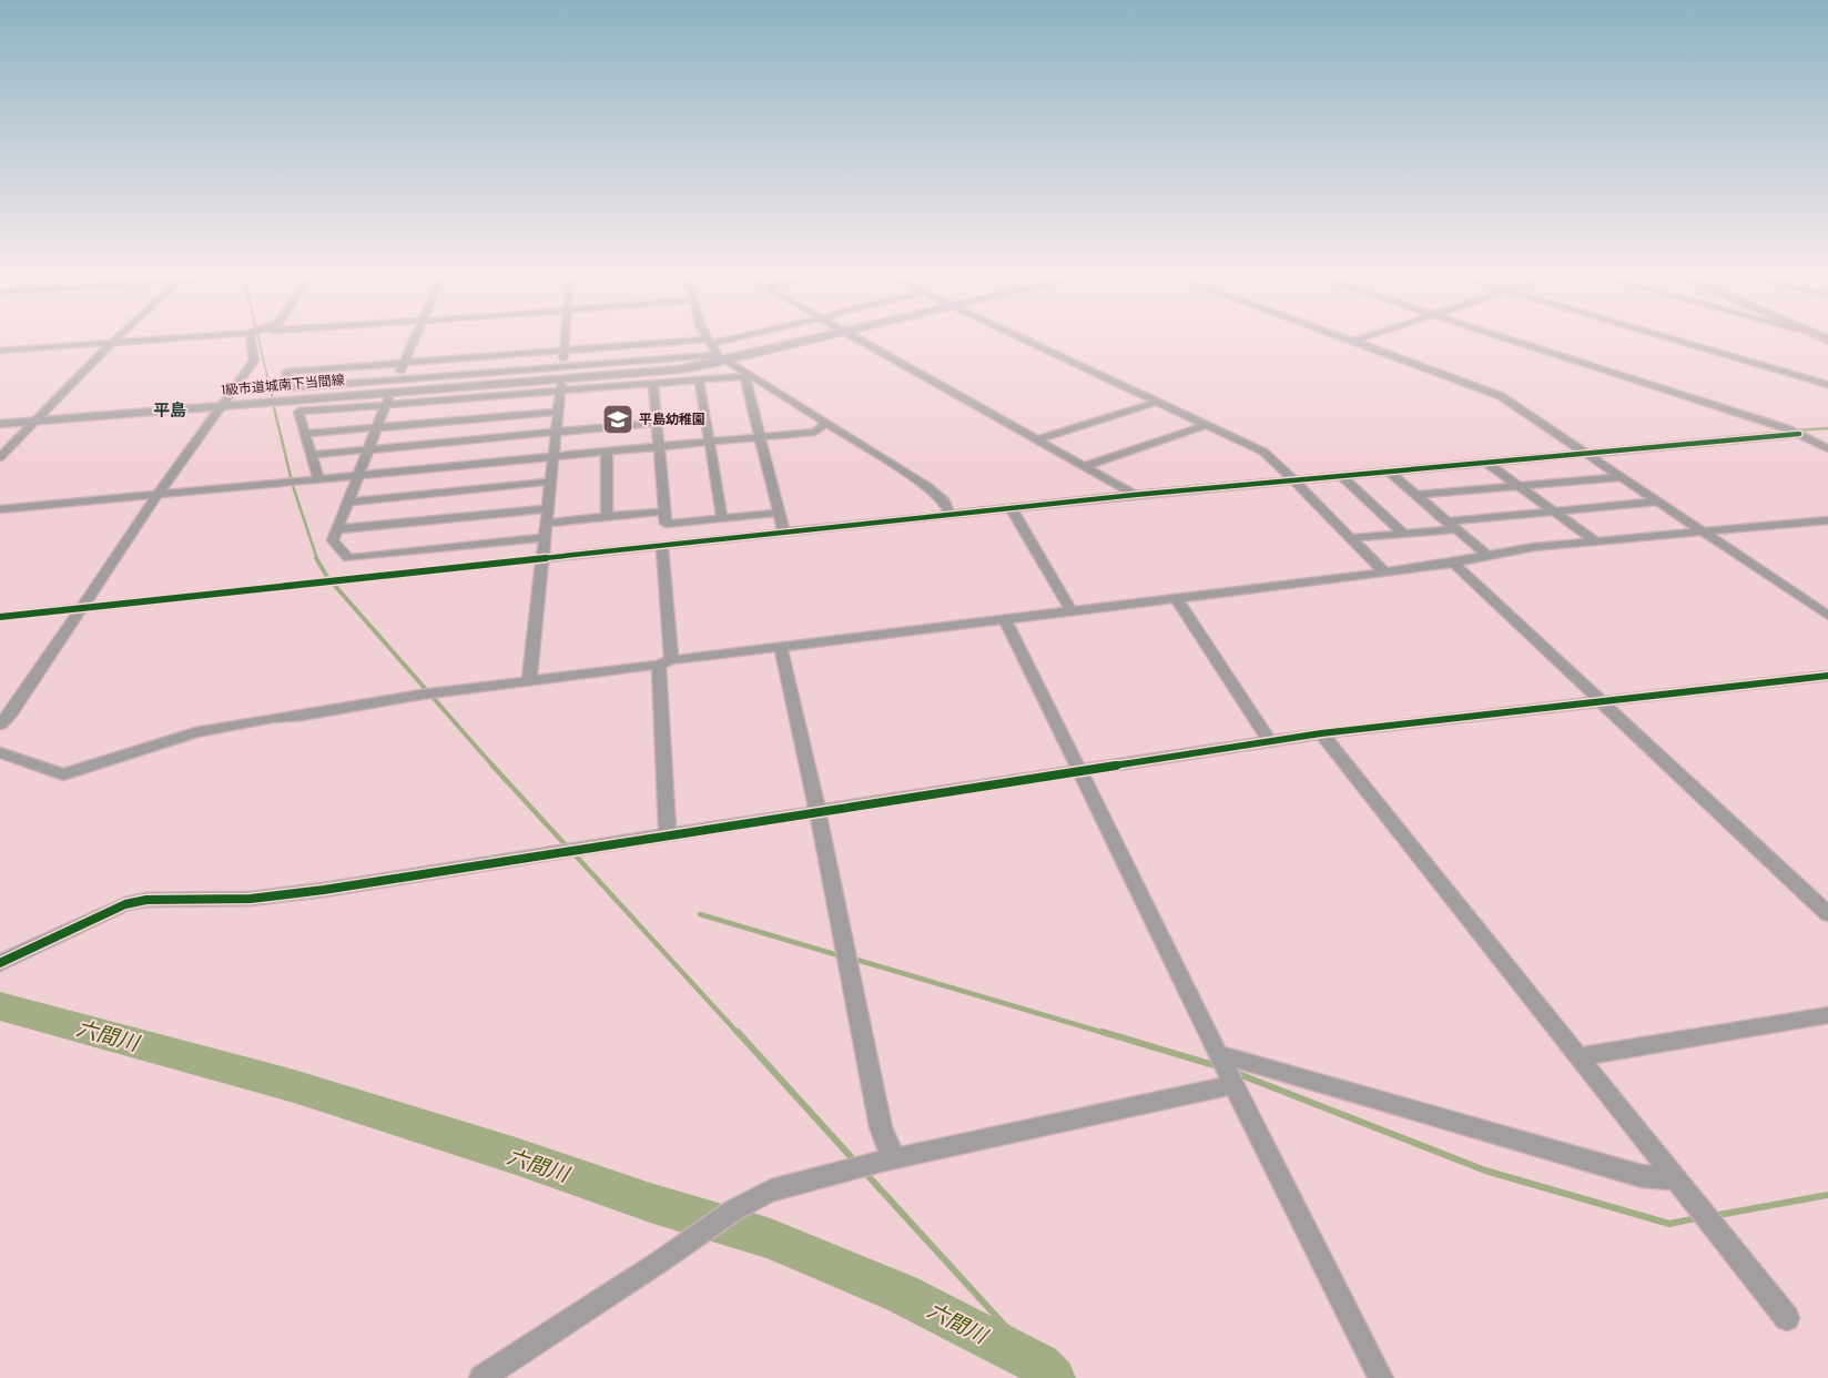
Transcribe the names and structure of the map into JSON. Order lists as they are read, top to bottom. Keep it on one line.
{"streets":{"street":["1級市道城南下当間線"]},"districts":["平島"],"water":["六間川"],"places":{"school or university":["平島幼稚園"]}}
